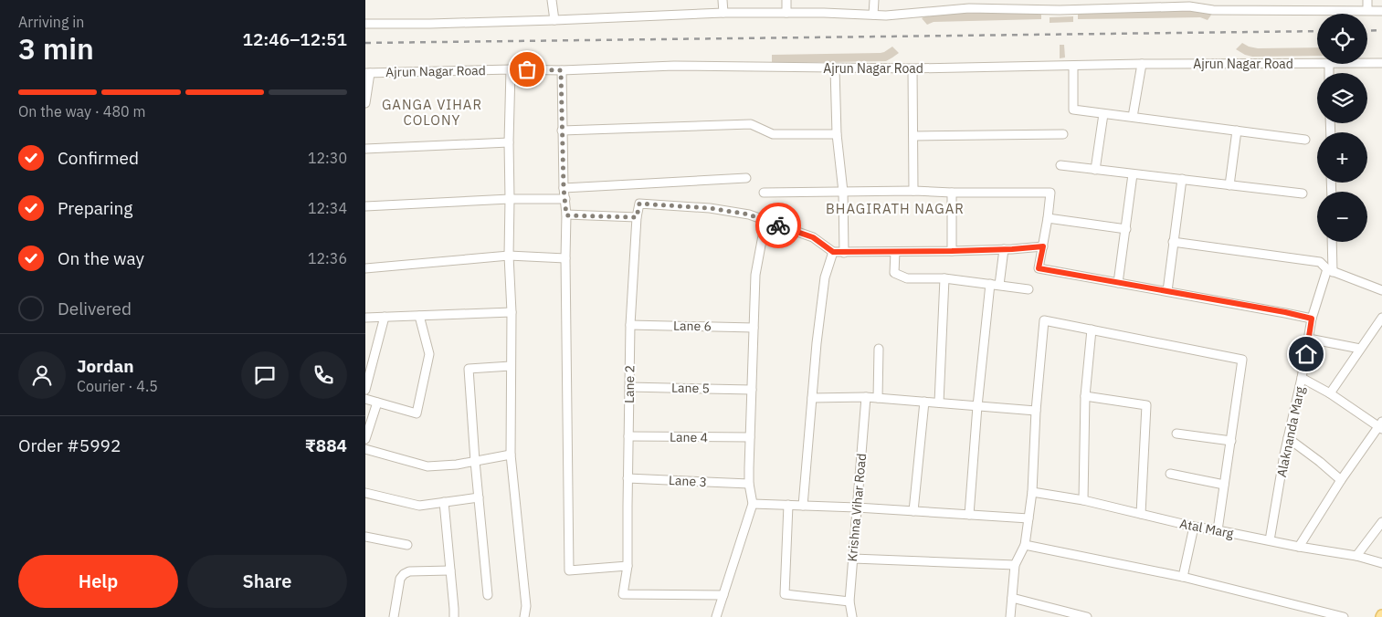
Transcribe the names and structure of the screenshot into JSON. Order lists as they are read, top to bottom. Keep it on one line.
{"streets":{"street":["Ajrun Nagar Road","Lane 6","Lane 2","Lane 5","Alaknanda Marg","Lane 4","Lane 3","Krishna Vihar Road","Atal Marg"]},"crossings":[["Lane 6","Lane 2"],["Lane 2","Lane 5"],["Lane 2","Lane 4"],["Lane 2","Lane 3"],["Alaknanda Marg","Atal Marg"]],"districts":["GANGA VIHAR COLONY","BHAGIRATH NAGAR"],"page":{"heading":["3 min","Arriving in","12:46–12:51"],"panel":["Jordan","Courier · 4.5","Order #5992","₹884"],"map_buttons":["+","−"],"bar":"On the way · 480 m","list":[["Confirmed","12:30"],["Preparing","12:34"],["On the way","12:36"],"Delivered"],"buttons":["Help","Share"]}}
